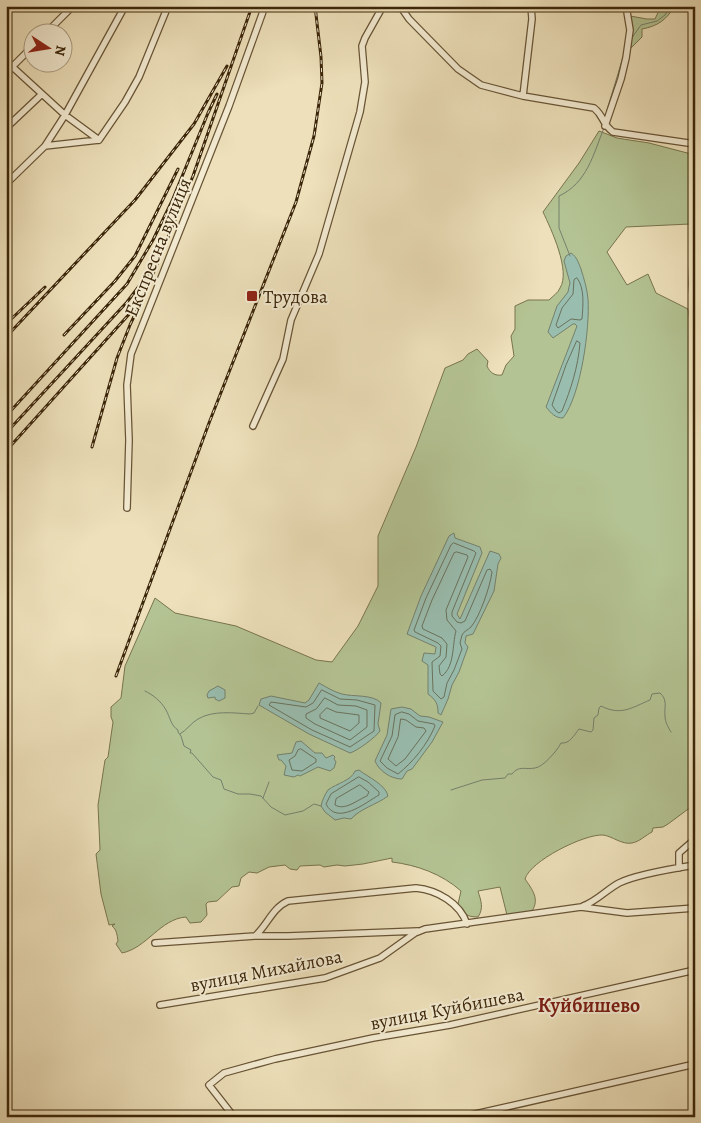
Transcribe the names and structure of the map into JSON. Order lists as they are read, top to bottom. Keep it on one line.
{"streets":{"street":["Експресна вулиця","вулиця Михайлова","вулиця Куйбишева"]},"districts":["Куйбишево"],"places":{"transit":["Трудова"]},"north":"right"}
